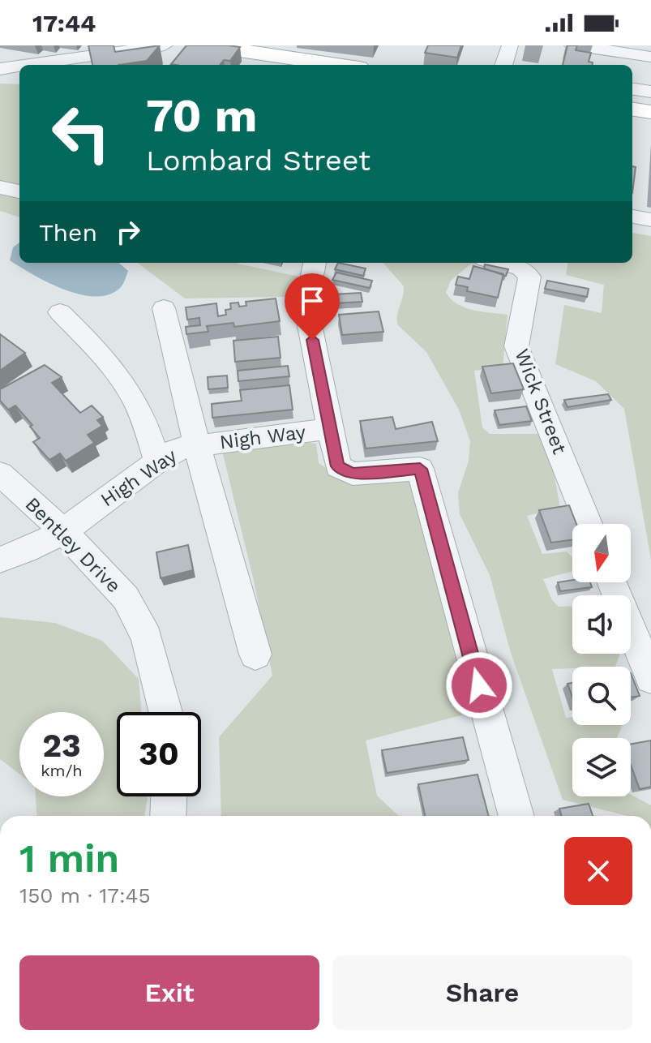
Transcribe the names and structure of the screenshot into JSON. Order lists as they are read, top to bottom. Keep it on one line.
{"streets":{"street":["Wick Street","Nigh Way","High Way","Bentley Drive"]},"crossings":[["Nigh Way","High Way"],["High Way","Bentley Drive"]],"north":"bottom","page":{"status":"17:44","turn":["70 m","Lombard Street"],"then":"Then","speed":"23 km/h","limit":"30","heading":["1 min","150 m · 17:45"],"buttons":["Exit","Share"]}}
